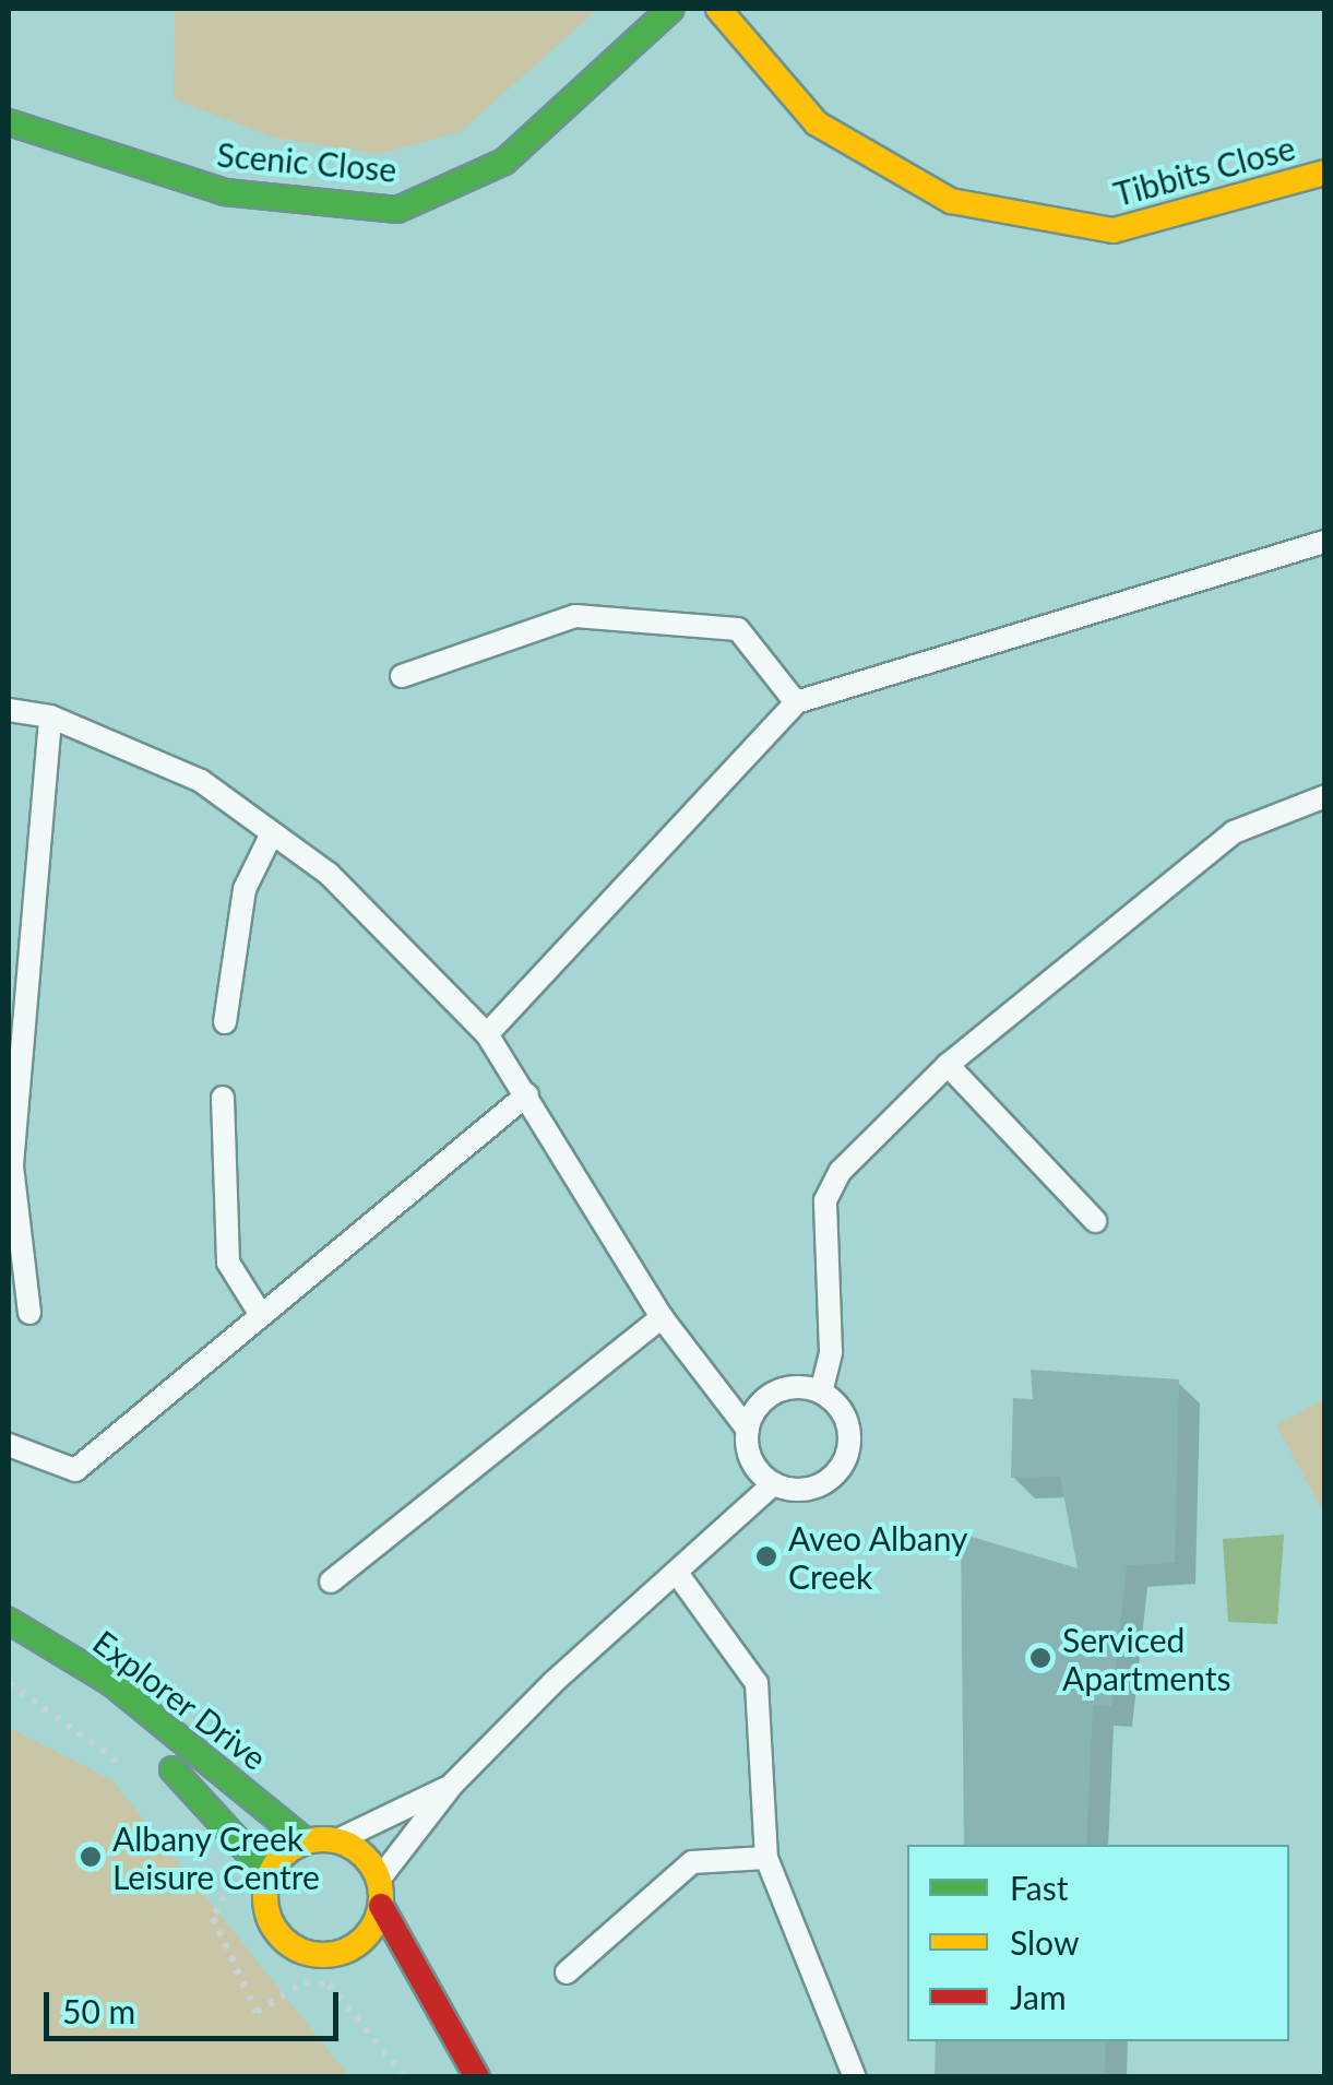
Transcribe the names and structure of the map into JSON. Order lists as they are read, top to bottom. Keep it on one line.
{"streets":{"street":["Scenic Close","Tibbits Close","Explorer Drive"]},"places":["Aveo Albany Creek","Serviced Apartments","Albany Creek Leisure Centre"],"legend":["Fast","Slow","Jam"],"scale_bar":"50 m"}
